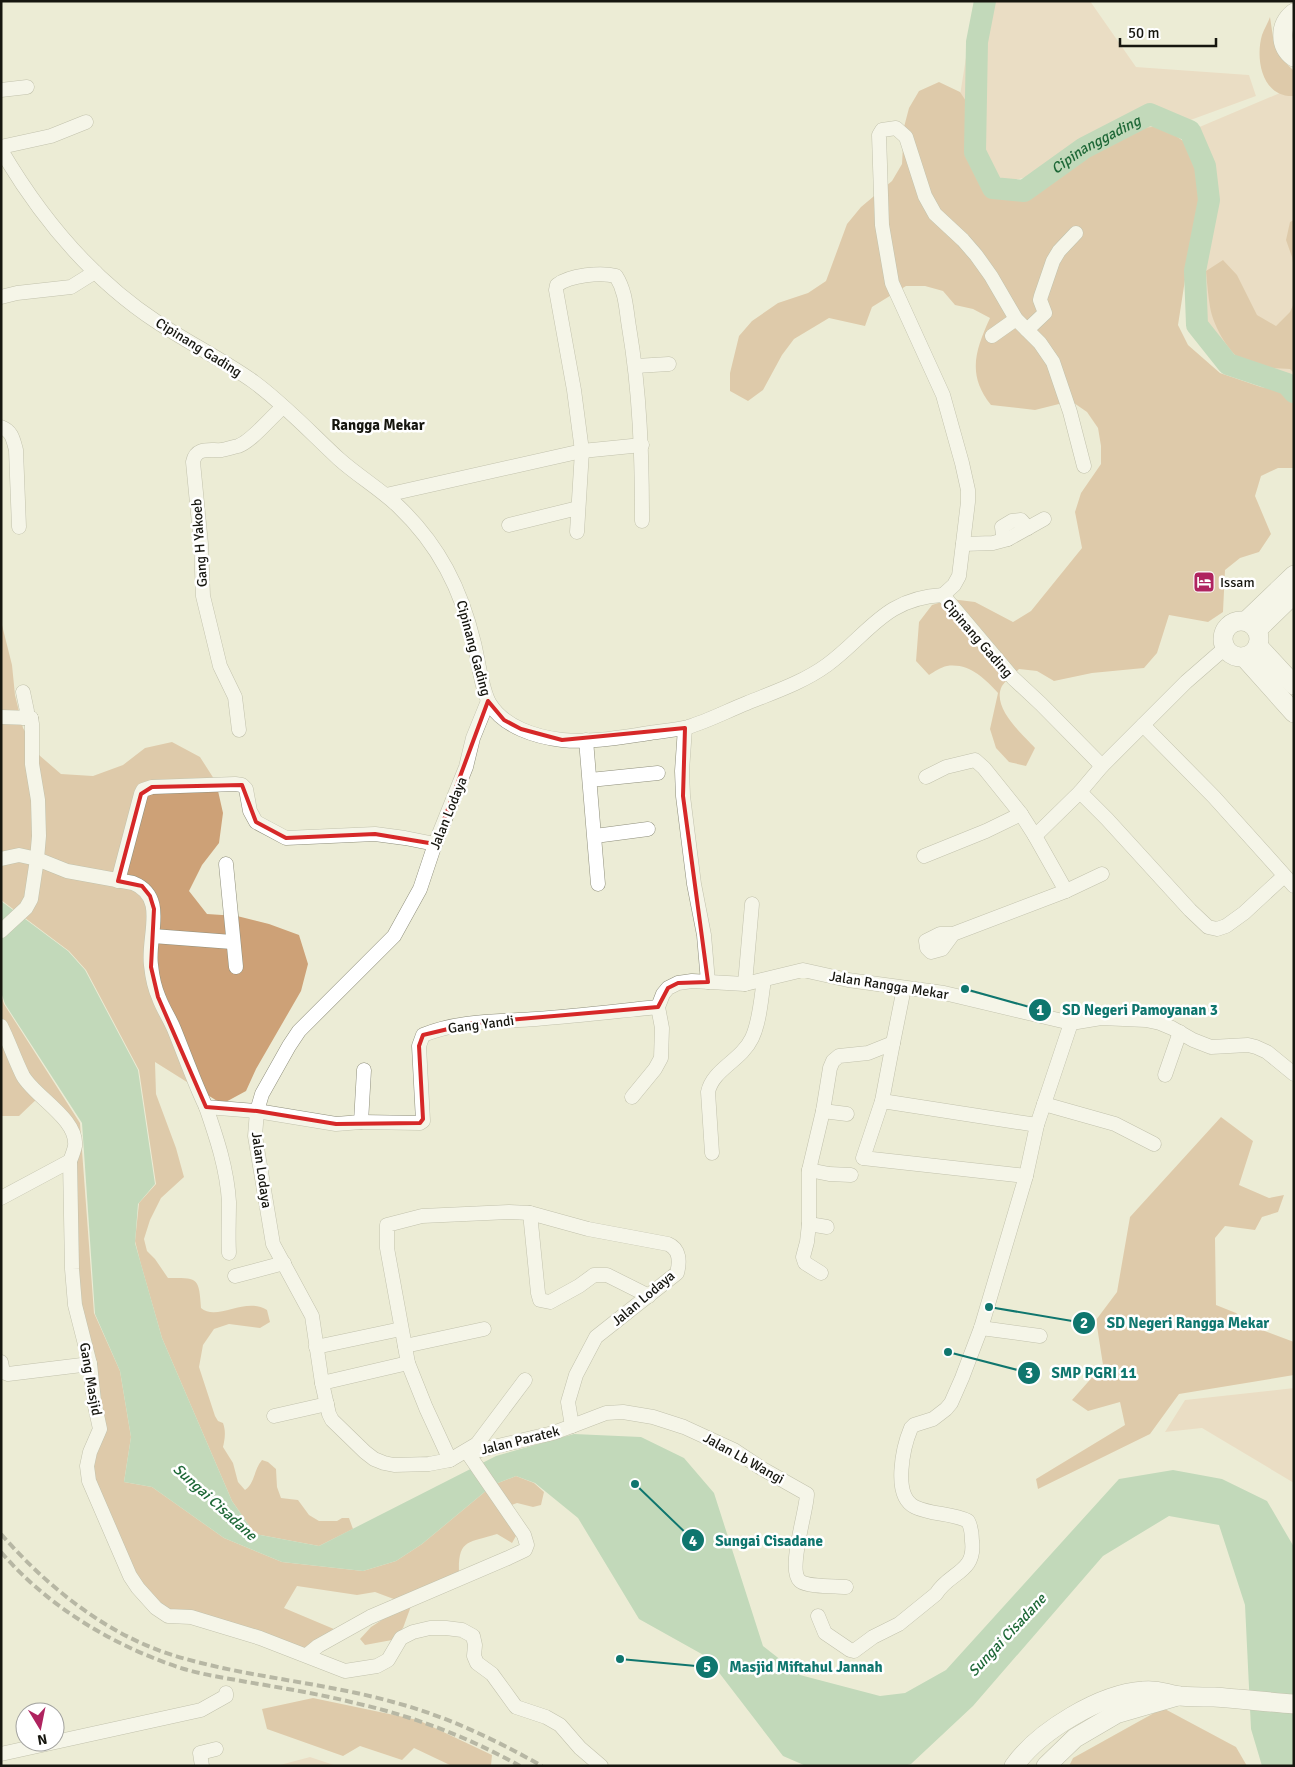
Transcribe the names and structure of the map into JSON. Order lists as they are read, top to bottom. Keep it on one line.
{"streets":{"street":["Cipinang Gading","Gang H Yakoeb","Jalan Lodaya","Jalan Rangga Mekar","Gang Yandi","Gang Masjid","Jalan Paratek","Jalan Lb Wangi"]},"crossings":[["Cipinang Gading","Gang H Yakoeb"],["Cipinang Gading","Jalan Lodaya"],["Jalan Lodaya","Jalan Paratek"],["Jalan Lodaya","Jalan Lb Wangi"],["Jalan Rangga Mekar","Gang Yandi"],["Jalan Paratek","Jalan Lb Wangi"]],"districts":["Rangga Mekar"],"water":["Cipinanggading","Sungai Cisadane"],"places":{"hotel":["Issam"],"other":["SD Negeri Pamoyanan 3","SD Negeri Rangga Mekar","SMP PGRI 11","Sungai Cisadane","Masjid Miftahul Jannah"]},"scale_bar":"50 m","north":"bottom"}
